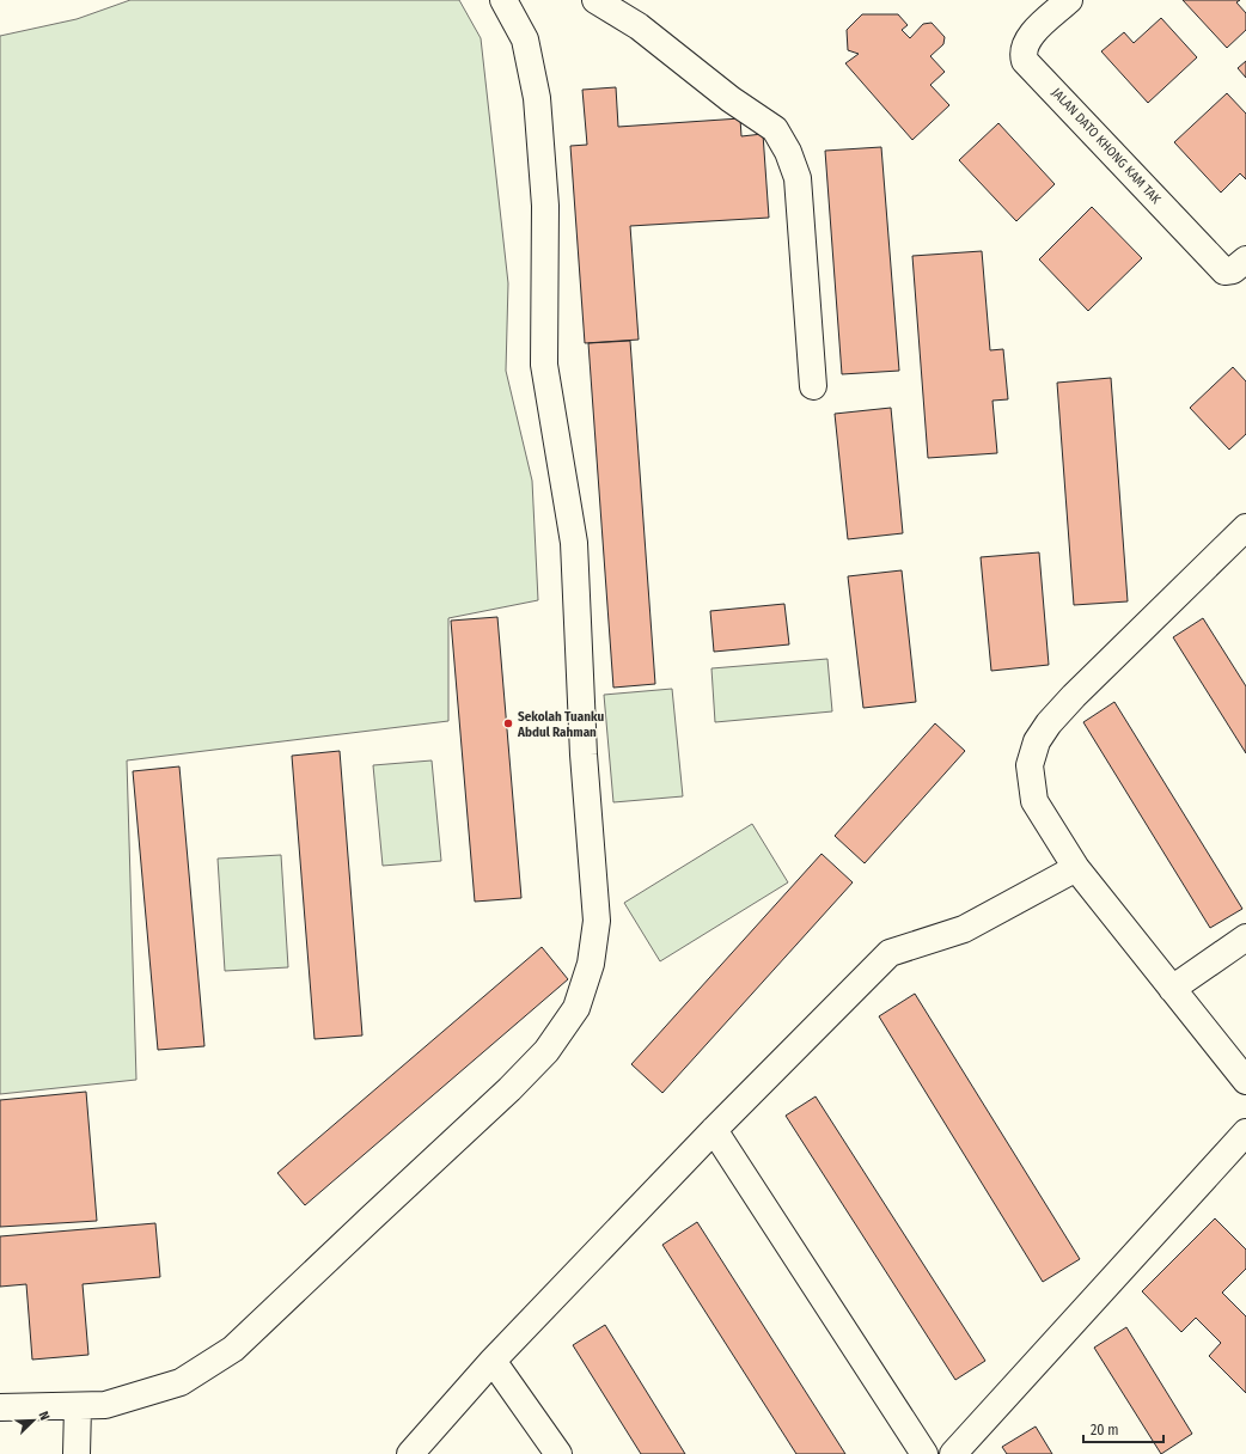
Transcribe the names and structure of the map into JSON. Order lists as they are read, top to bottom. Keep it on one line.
{"streets":{"street":["JALAN DATO KHONG KAM TAK"]},"places":["Sekolah Tuanku Abdul Rahman"],"scale_bar":"20 m","north":"top right"}
